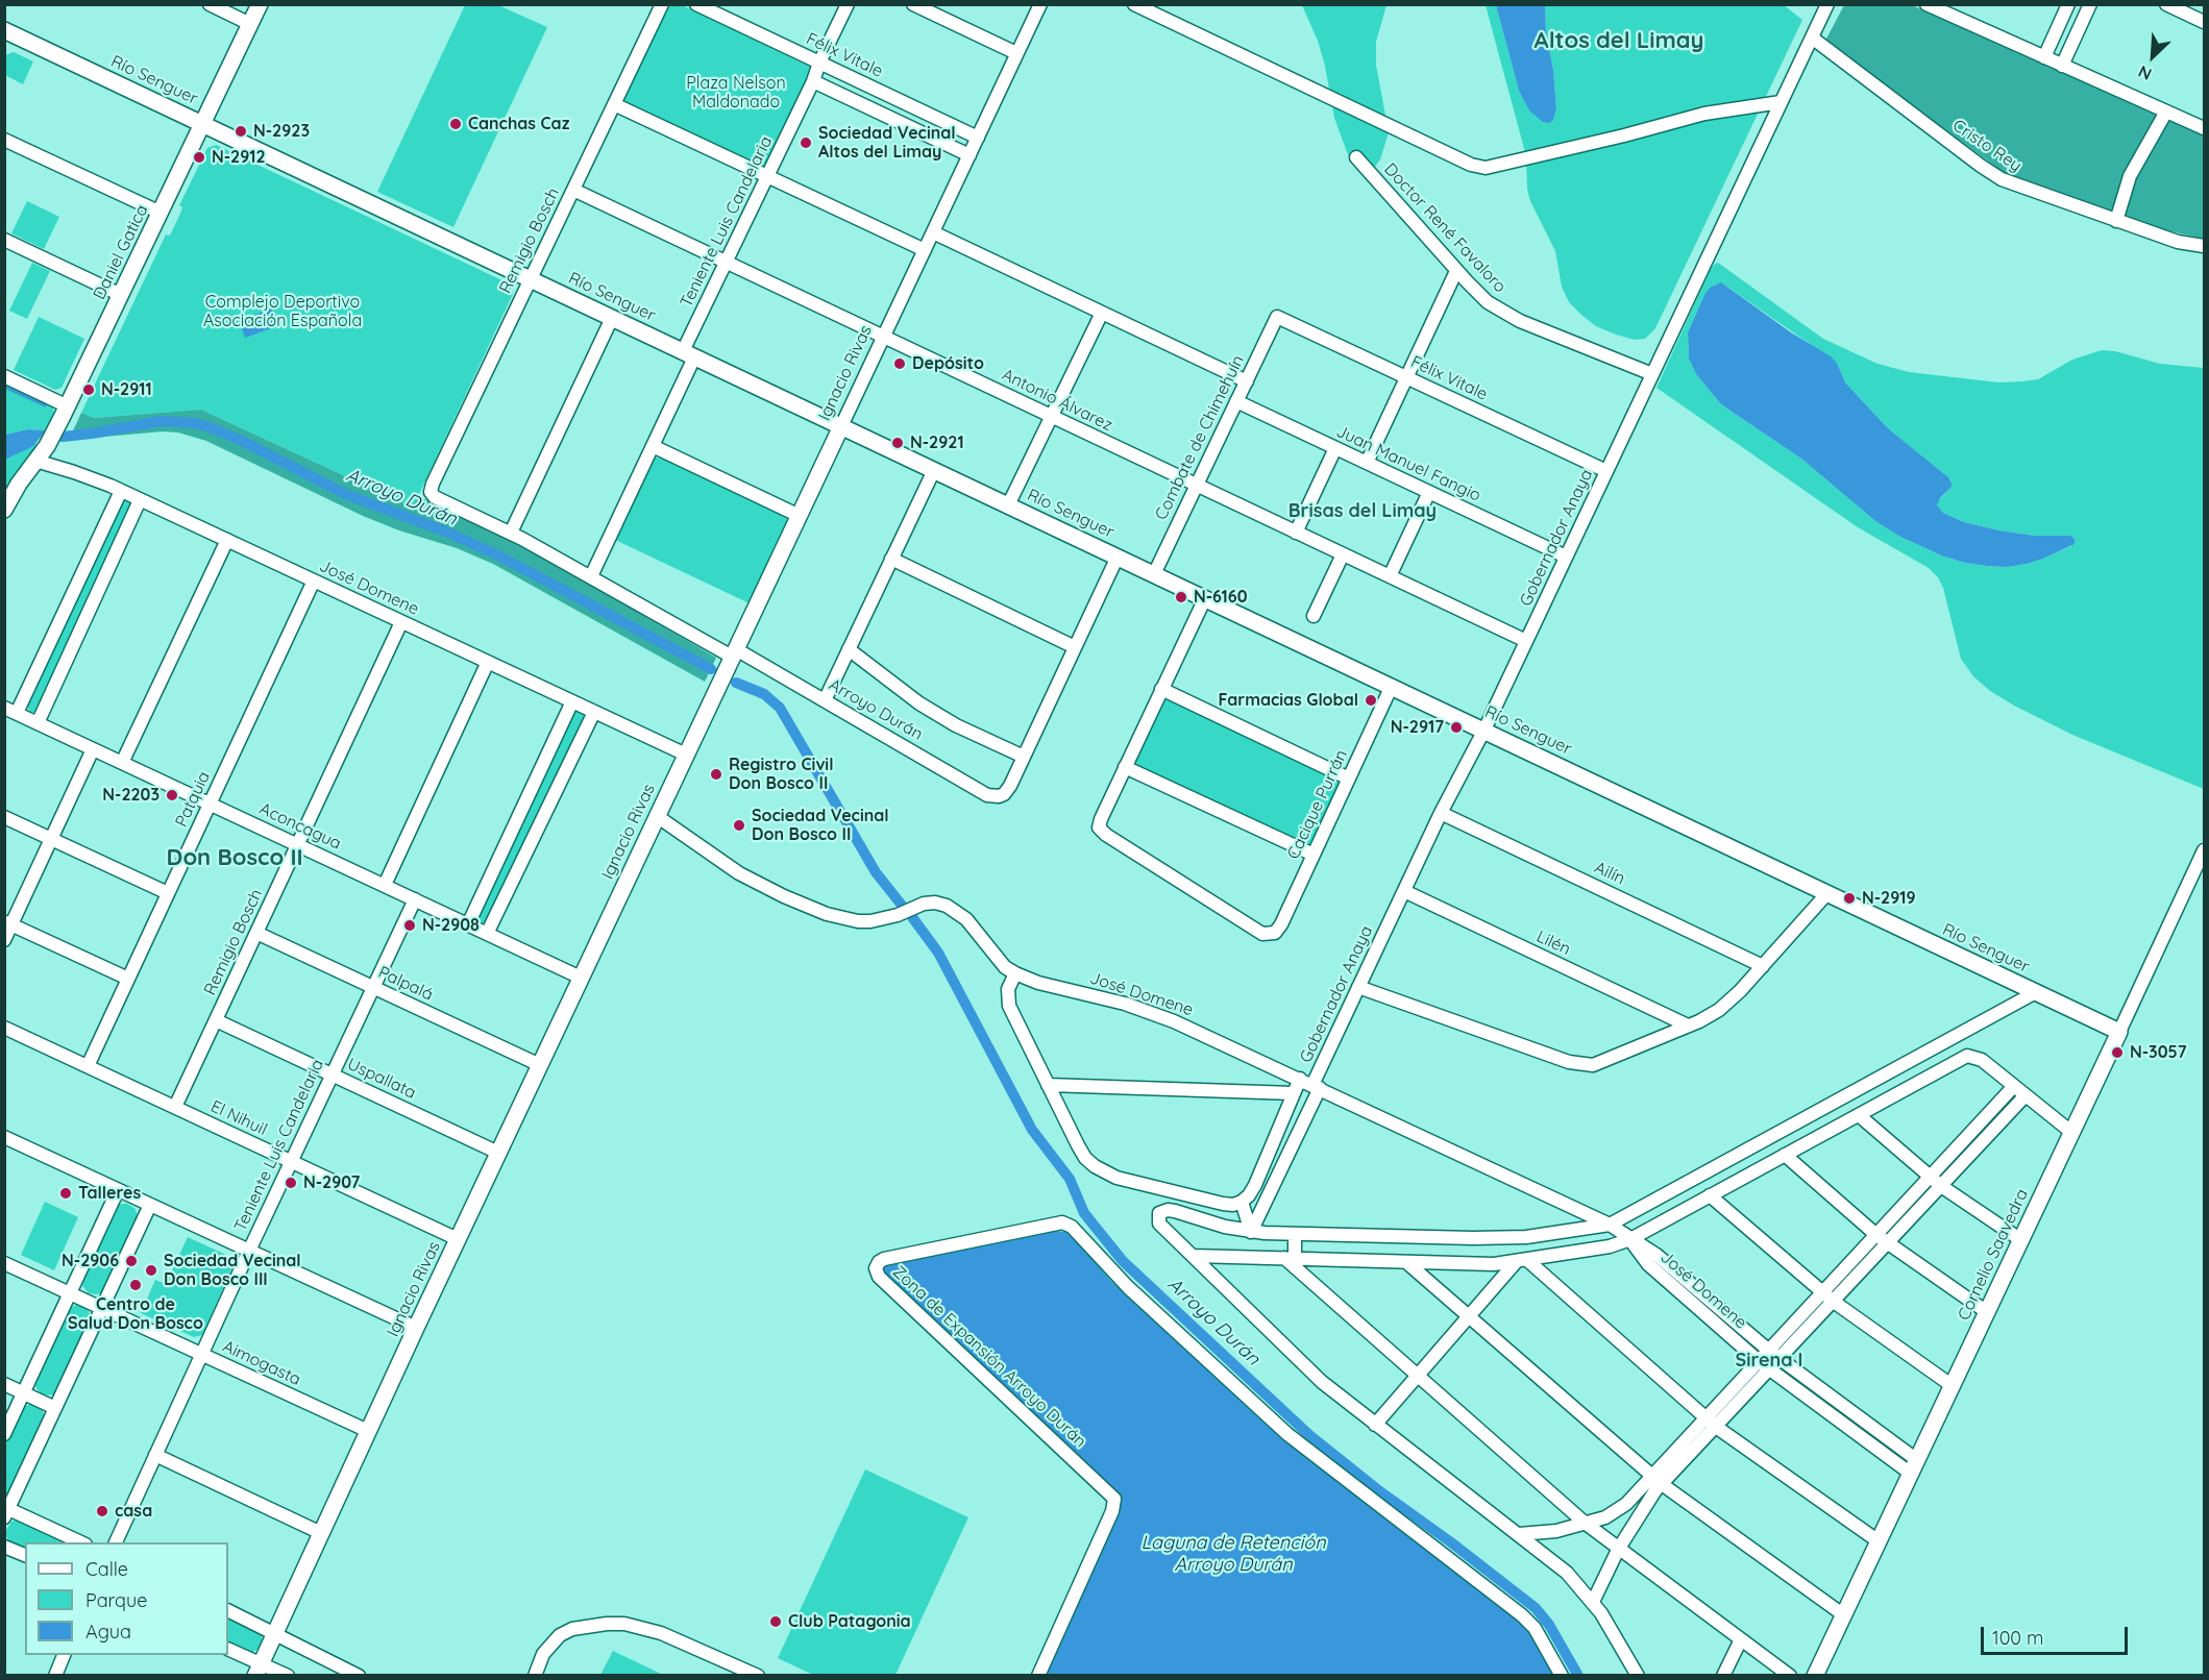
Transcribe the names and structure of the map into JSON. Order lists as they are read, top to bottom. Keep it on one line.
{"streets":{"main road":["Río Senguer","Daniel Gatica","Ignacio Rivas","Cornelio Saavedra"],"street":["Félix Vitale","Cristo Rey","Teniente Luis Candelaria","Doctor René Favaloro","Remigio Bosch","Antonio Álvarez","Combate de Chimehuín","Juan Manuel Fangio","Gobernador Anaya","José Domene","Arroyo Durán","Patquia","Cacique Purrán","Aconcagua","Ailín","Lilén","Palpalá","Uspallata","El Nihuil","Zona de Expansión Arroyo Durán","Aimogasta"]},"crossings":[["Félix Vitale","Teniente Luis Candelaria"],["Félix Vitale","Ignacio Rivas"],["Félix Vitale","Combate de Chimehuín"],["Félix Vitale","Gobernador Anaya"],["Río Senguer","Teniente Luis Candelaria"],["Río Senguer","Remigio Bosch"],["Río Senguer","Daniel Gatica"],["Río Senguer","Ignacio Rivas"],["Río Senguer","Combate de Chimehuín"],["Río Senguer","Gobernador Anaya"],["Río Senguer","Cacique Purrán"],["Río Senguer","Cornelio Saavedra"],["Cristo Rey","Gobernador Anaya"],["Teniente Luis Candelaria","Antonio Álvarez"],["Teniente Luis Candelaria","Arroyo Durán"],["Teniente Luis Candelaria","Aconcagua"],["Teniente Luis Candelaria","Palpalá"],["Teniente Luis Candelaria","Uspallata"],["Teniente Luis Candelaria","El Nihuil"],["Teniente Luis Candelaria","Aimogasta"],["Doctor René Favaloro","Gobernador Anaya"],["Remigio Bosch","Antonio Álvarez"],["Remigio Bosch","José Domene"],["Remigio Bosch","Arroyo Durán"],["Remigio Bosch","Aconcagua"],["Remigio Bosch","Palpalá"],["Remigio Bosch","Uspallata"],["Remigio Bosch","El Nihuil"],["Daniel Gatica","José Domene"],["Ignacio Rivas","Antonio Álvarez"],["Ignacio Rivas","José Domene"],["Ignacio Rivas","Arroyo Durán"],["Ignacio Rivas","Aconcagua"],["Ignacio Rivas","Palpalá"],["Ignacio Rivas","Uspallata"],["Ignacio Rivas","El Nihuil"],["Ignacio Rivas","Aimogasta"],["Antonio Álvarez","Combate de Chimehuín"],["Antonio Álvarez","Gobernador Anaya"],["Combate de Chimehuín","Juan Manuel Fangio"],["Juan Manuel Fangio","Gobernador Anaya"],["Gobernador Anaya","José Domene"],["Gobernador Anaya","Ailín"],["Gobernador Anaya","Lilén"],["José Domene","Patquia"],["José Domene","Cornelio Saavedra"],["Patquia","Aconcagua"],["Patquia","El Nihuil"]],"districts":["Altos del Limay","Brisas del Limay","Don Bosco II","Sirena I"],"water":["Arroyo Durán","Laguna de Retención Arroyo Durán"],"parks":["Plaza Nelson Maldonado","Complejo Deportivo Asociación Española"],"places":["Canchas Caz","N-2923","Sociedad Vecinal Altos del Limay","N-2912","Depósito","N-2911","N-2921","N-6160","Farmacias Global","N-2917","Registro Civil Don Bosco II","N-2203","Sociedad Vecinal Don Bosco II","N-2919","N-2908","N-3057","N-2907","Talleres","N-2906","Sociedad Vecinal Don Bosco III","Centro de Salud Don Bosco","casa","Club Patagonia"],"legend":["Calle","Parque","Agua"],"scale_bar":"100 m","north":"bottom left"}
